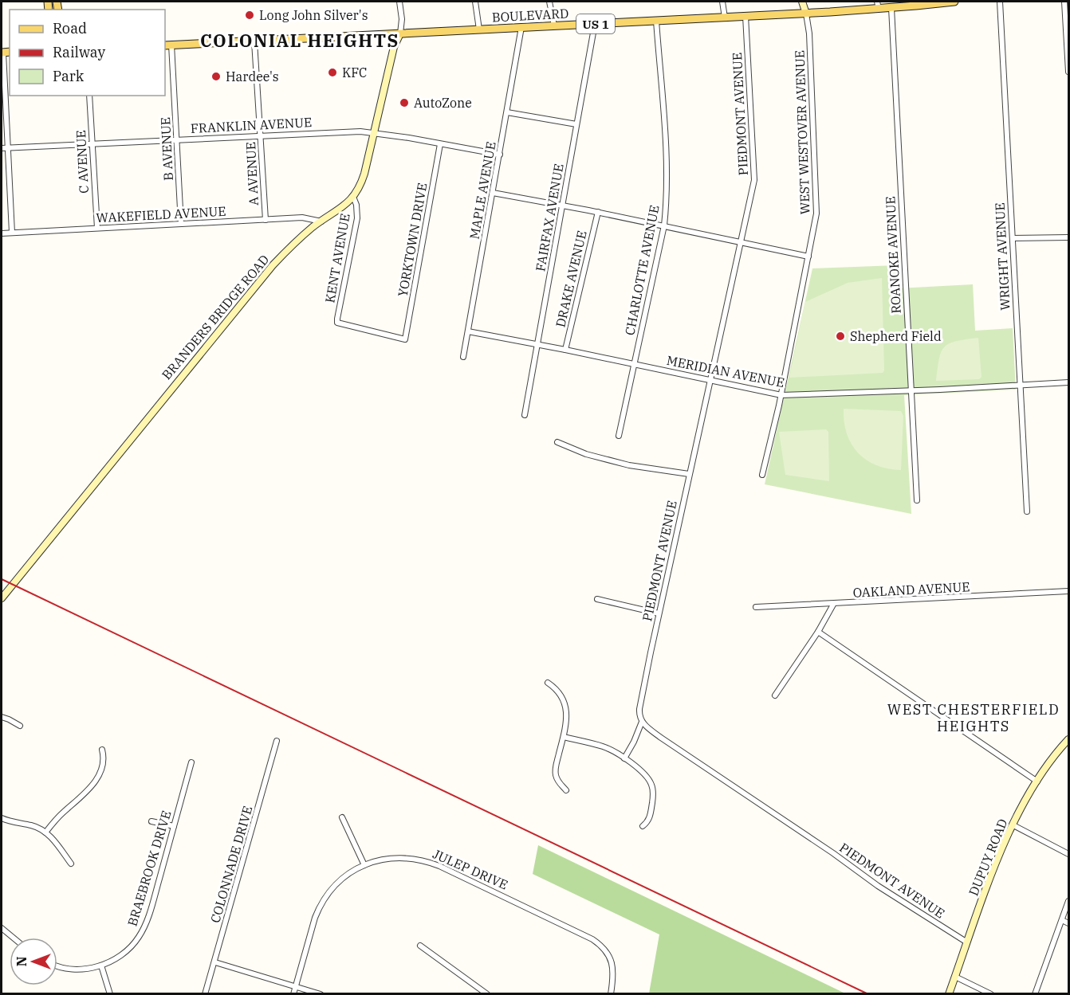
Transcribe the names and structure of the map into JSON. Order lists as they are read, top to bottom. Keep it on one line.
{"streets":{"main road":["BOULEVARD","US 1"],"street":["PIEDMONT AVENUE","FRANKLIN AVENUE","WEST WESTOVER AVENUE","B AVENUE","C AVENUE","A AVENUE","MAPLE AVENUE","WAKEFIELD AVENUE","FAIRFAX AVENUE","YORKTOWN DRIVE","ROANOKE AVENUE","WRIGHT AVENUE","KENT AVENUE","CHARLOTTE AVENUE","DRAKE AVENUE","BRANDERS BRIDGE ROAD","MERIDIAN AVENUE","OAKLAND AVENUE","DUPUY ROAD","COLONNADE DRIVE","BRAEBROOK DRIVE","JULEP DRIVE"]},"crossings":[["BOULEVARD","PIEDMONT AVENUE"],["BOULEVARD","WEST WESTOVER AVENUE"],["BOULEVARD","B AVENUE"],["BOULEVARD","A AVENUE"],["BOULEVARD","MAPLE AVENUE"],["BOULEVARD","FAIRFAX AVENUE"],["BOULEVARD","ROANOKE AVENUE"],["BOULEVARD","CHARLOTTE AVENUE"],["BOULEVARD","BRANDERS BRIDGE ROAD"],["PIEDMONT AVENUE","MERIDIAN AVENUE"],["PIEDMONT AVENUE","DUPUY ROAD"],["FRANKLIN AVENUE","B AVENUE"],["FRANKLIN AVENUE","C AVENUE"],["FRANKLIN AVENUE","A AVENUE"],["FRANKLIN AVENUE","MAPLE AVENUE"],["FRANKLIN AVENUE","YORKTOWN DRIVE"],["FRANKLIN AVENUE","BRANDERS BRIDGE ROAD"],["WEST WESTOVER AVENUE","MERIDIAN AVENUE"],["B AVENUE","WAKEFIELD AVENUE"],["C AVENUE","WAKEFIELD AVENUE"],["A AVENUE","WAKEFIELD AVENUE"],["MAPLE AVENUE","MERIDIAN AVENUE"],["WAKEFIELD AVENUE","BRANDERS BRIDGE ROAD"],["FAIRFAX AVENUE","MERIDIAN AVENUE"],["YORKTOWN DRIVE","KENT AVENUE"],["ROANOKE AVENUE","MERIDIAN AVENUE"],["WRIGHT AVENUE","MERIDIAN AVENUE"],["KENT AVENUE","BRANDERS BRIDGE ROAD"],["CHARLOTTE AVENUE","MERIDIAN AVENUE"],["DRAKE AVENUE","MERIDIAN AVENUE"]],"districts":["COLONIAL HEIGHTS","WEST CHESTERFIELD HEIGHTS"],"places":["Long John Silver's","KFC","Hardee's","AutoZone","Shepherd Field"],"legend":["Road","Railway","Park"],"north":"left"}
